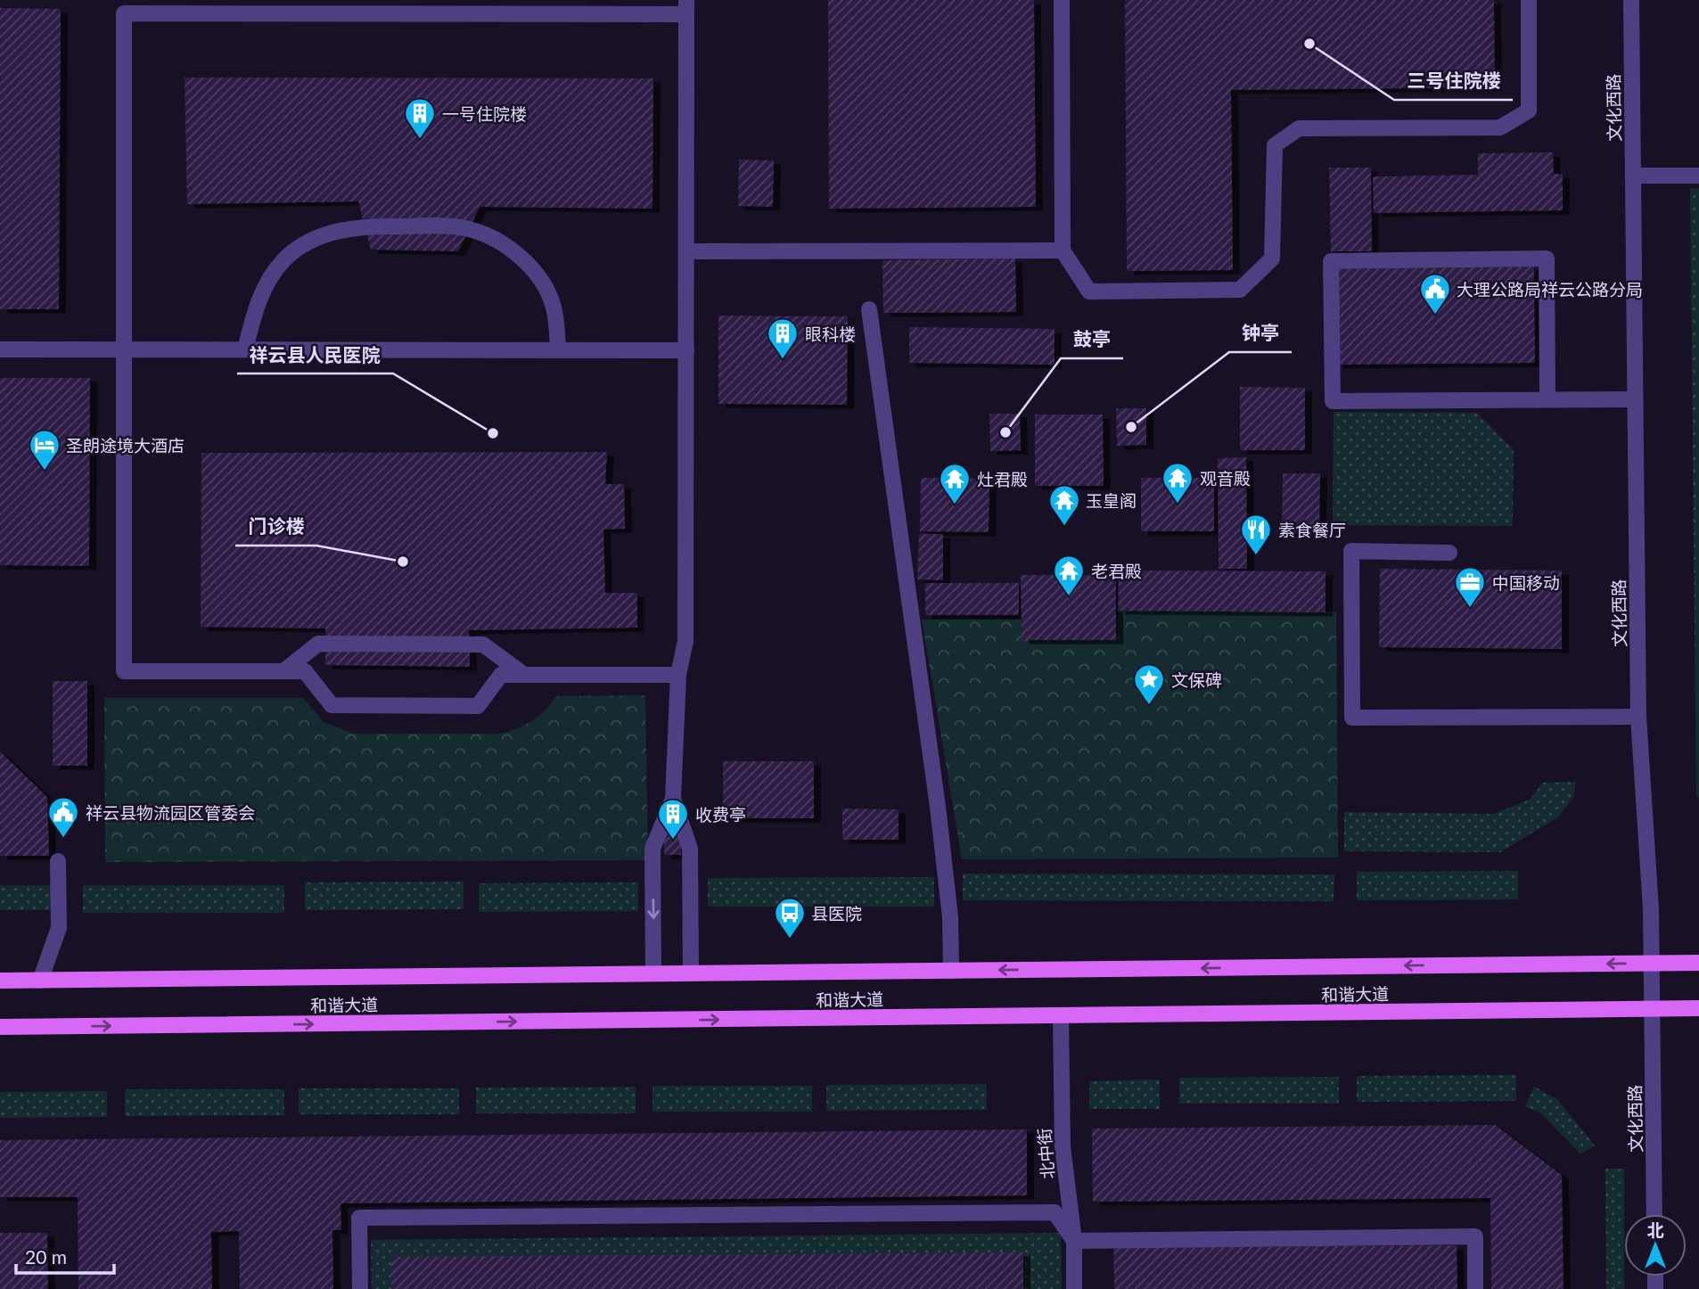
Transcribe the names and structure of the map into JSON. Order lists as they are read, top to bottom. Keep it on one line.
{"streets":{"main road":["和谐大道"],"street":["文化西路","北中街"]},"crossings":[["文化西路","和谐大道"],["和谐大道","北中街"]],"places":{"other":["三号住院楼","钟亭","鼓亭","祥云县人民医院","门诊楼"],"building":["一号住院楼","眼科楼","收费亭"],"public building":["大理公路局祥云公路分局","祥云县物流园区管委会"],"hotel":["圣朗途境大酒店"],"temple":["观音殿","灶君殿","玉皇阁","老君殿"],"restaurant":["素食餐厅"],"office":["中国移动"],"place":["文保碑"],"bus stop":["县医院"]},"scale_bar":"20 m","north":"top"}
